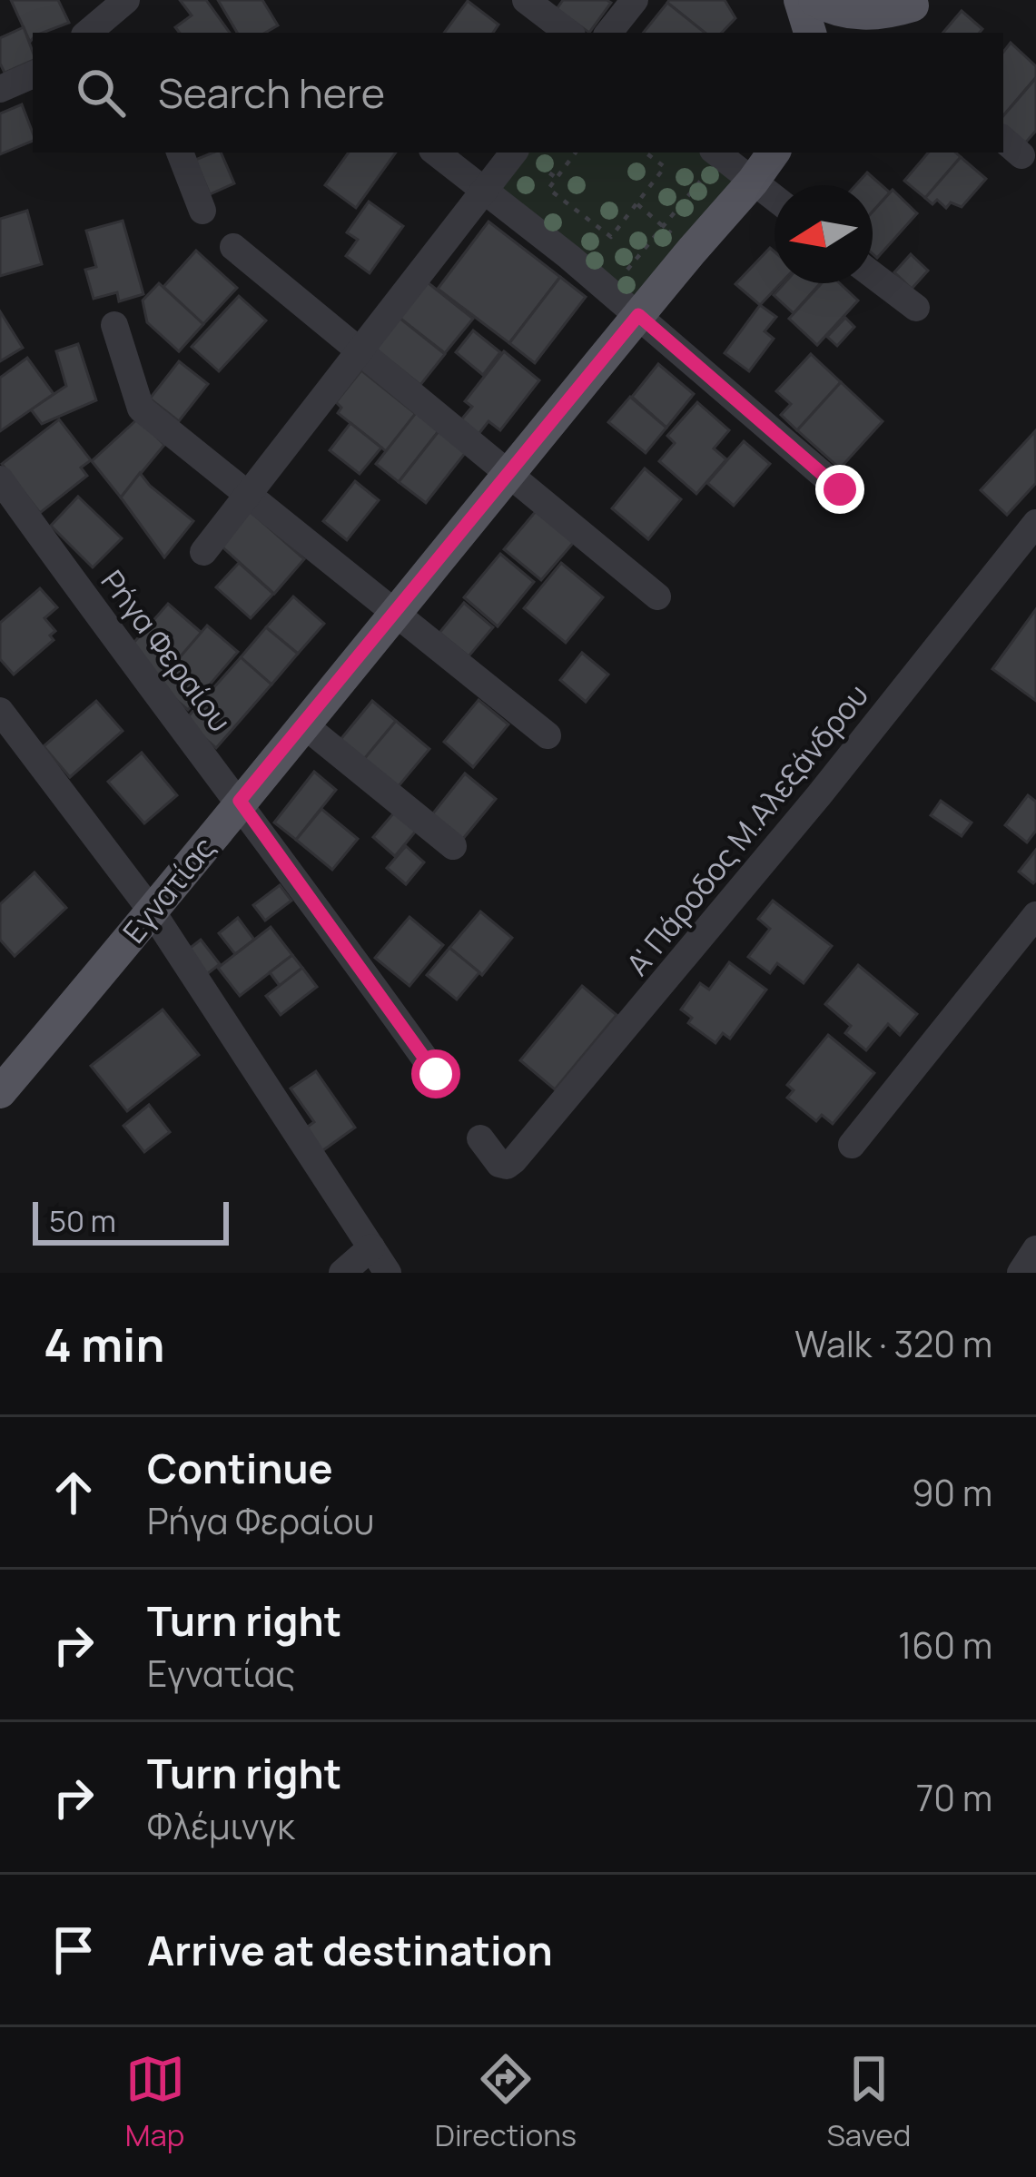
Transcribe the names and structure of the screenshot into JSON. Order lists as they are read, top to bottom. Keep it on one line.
{"streets":{"main road":["Εγνατίας"],"street":["Ρήγα Φεραίου","Α' Πάροδος Μ.Αλεξάνδρου"]},"crossings":[["Ρήγα Φεραίου","Εγνατίας"]],"scale_bar":"50 m","north":"left","page":{"search":"Search here","scale":"50 m","heading":["4 min","Walk · 320 m"],"list":[["Continue","Ρήγα Φεραίου","90 m"],["Turn right","Εγνατίας","160 m"],["Turn right","Φλέμινγκ","70 m"],"Arrive at destination"],"nav":["Map","Directions","Saved"]}}
